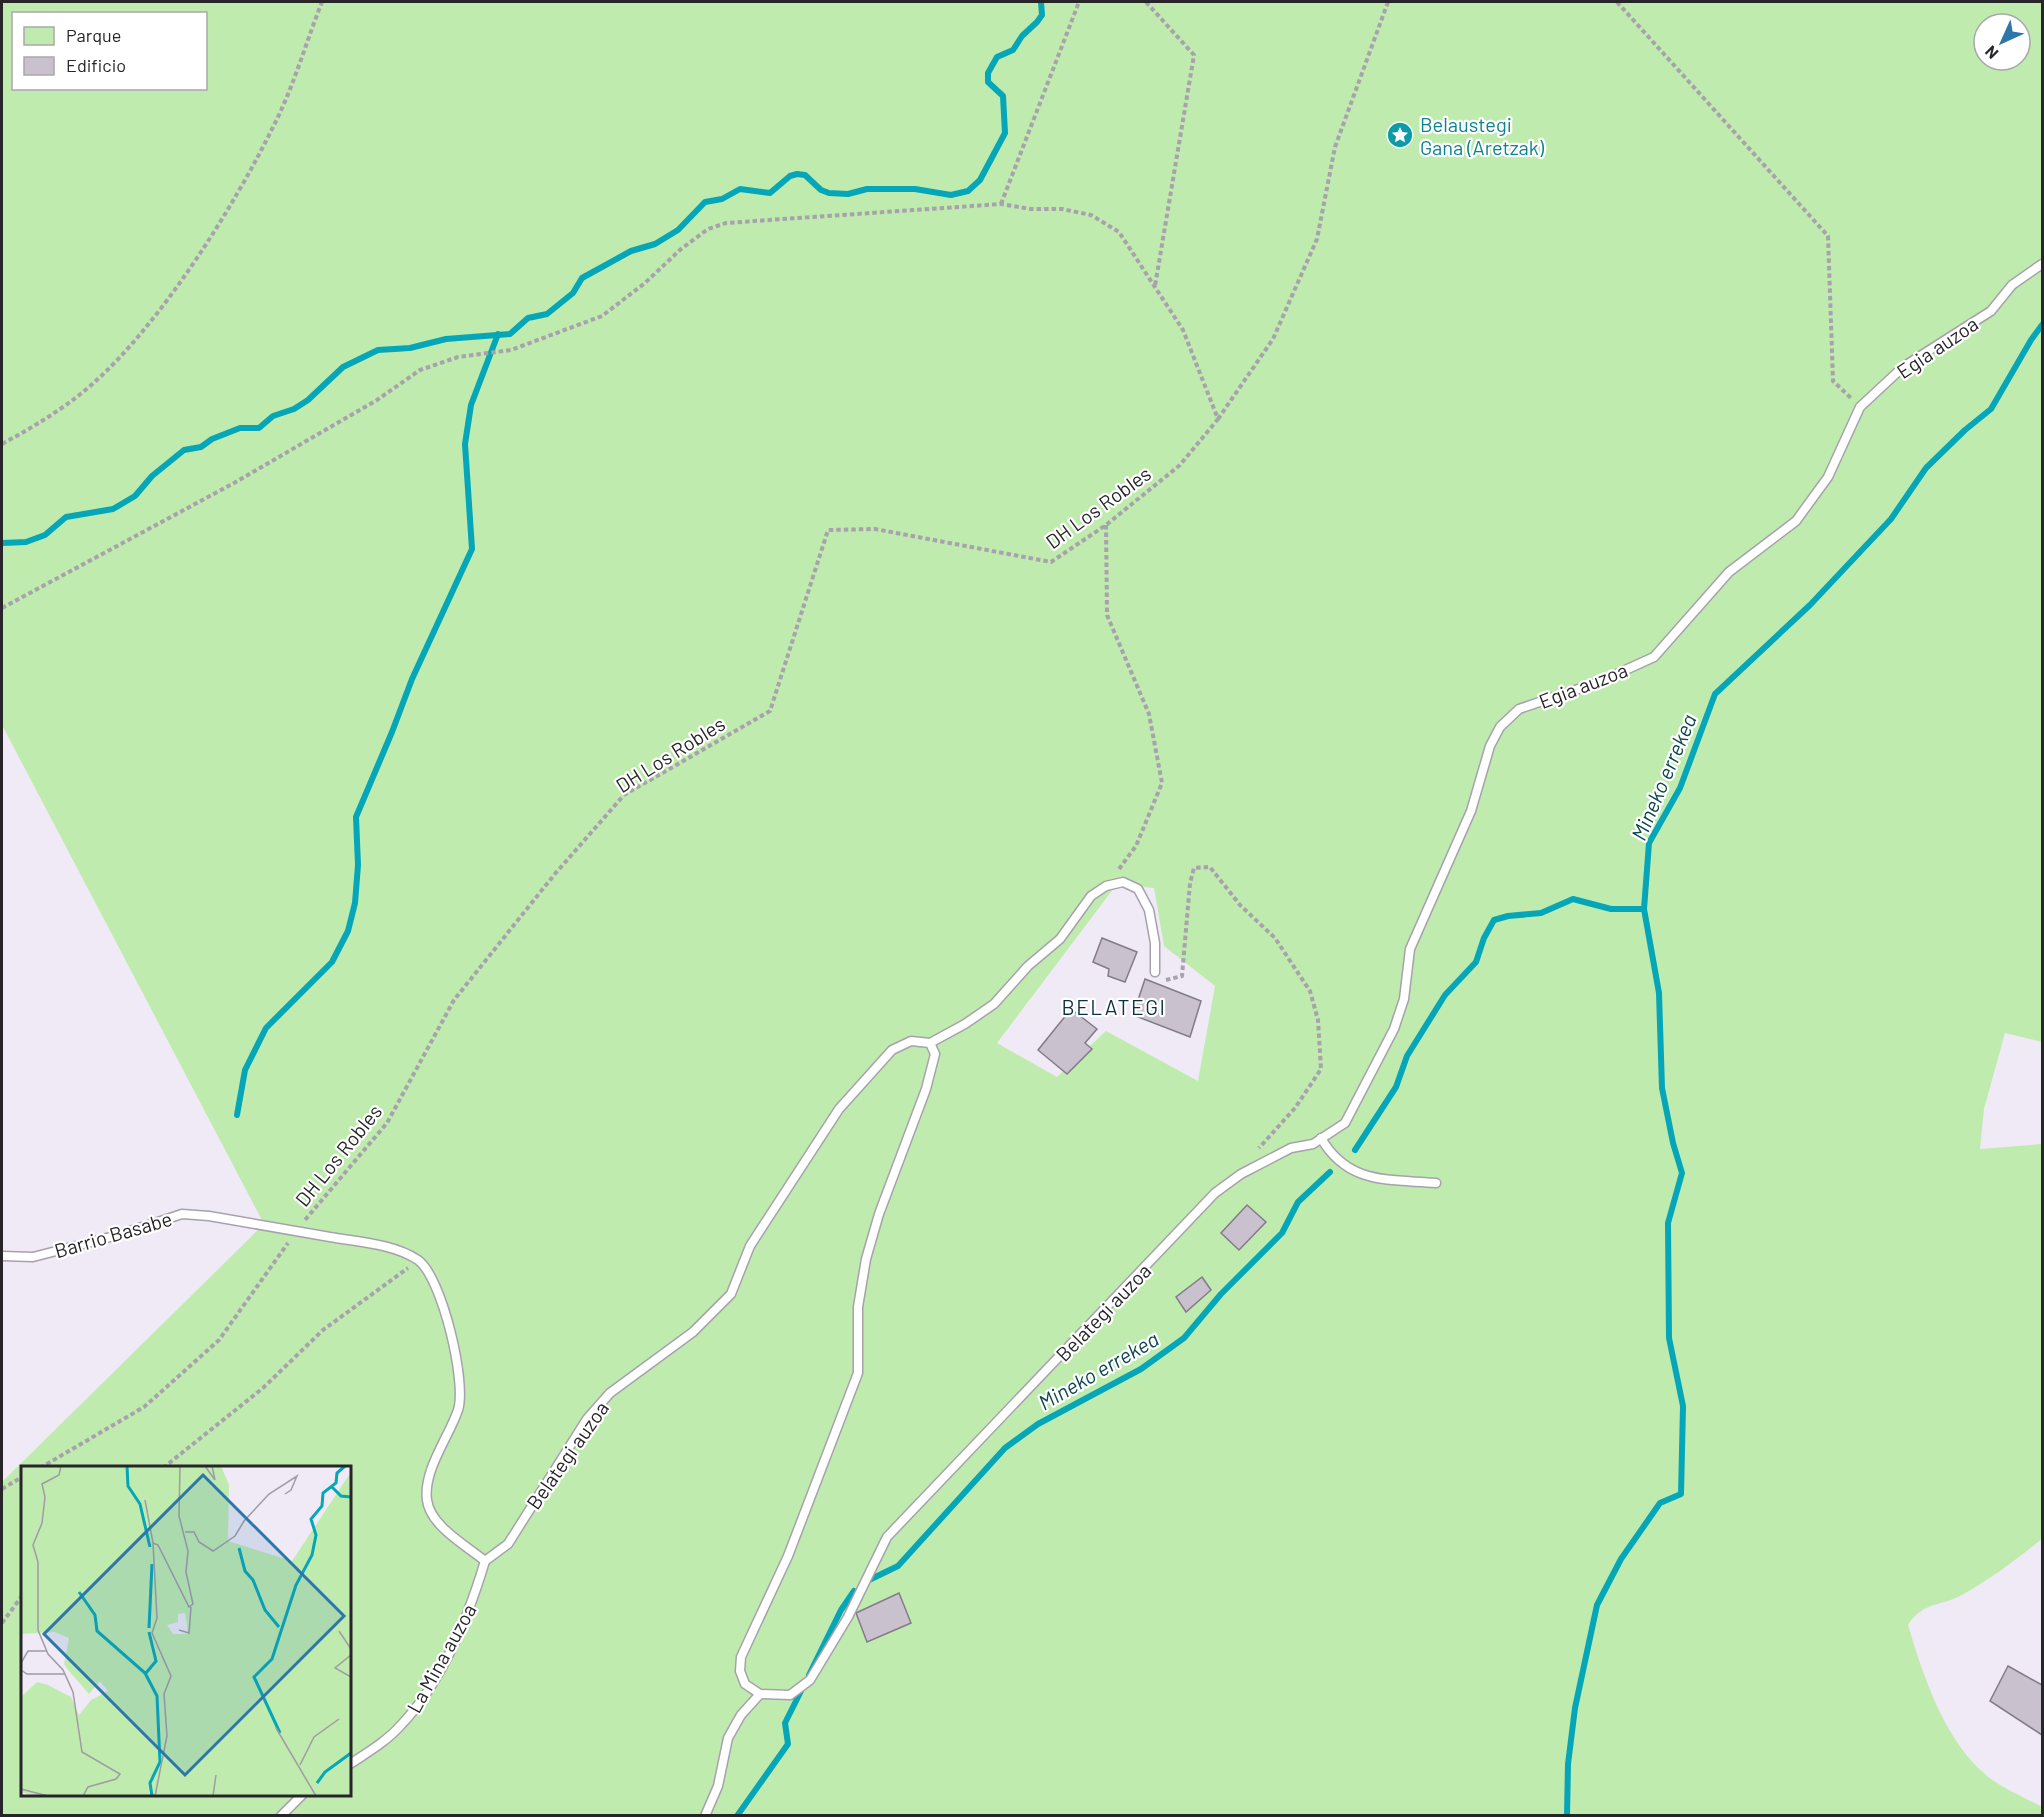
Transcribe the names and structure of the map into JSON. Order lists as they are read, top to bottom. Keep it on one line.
{"streets":{"lane":["Egia auzoa","Barrio Basabe","Belategi auzoa","La Mina auzoa"],"path":["DH Los Robles"]},"crossings":[["Egia auzoa","Belategi auzoa"],["DH Los Robles","Barrio Basabe"],["Belategi auzoa","La Mina auzoa"]],"districts":["BELATEGI"],"water":["Mineko errekea"],"places":{"place":["Belaustegi Gana (Aretzak)"]},"legend":["Parque","Edificio"],"north":"bottom left"}
